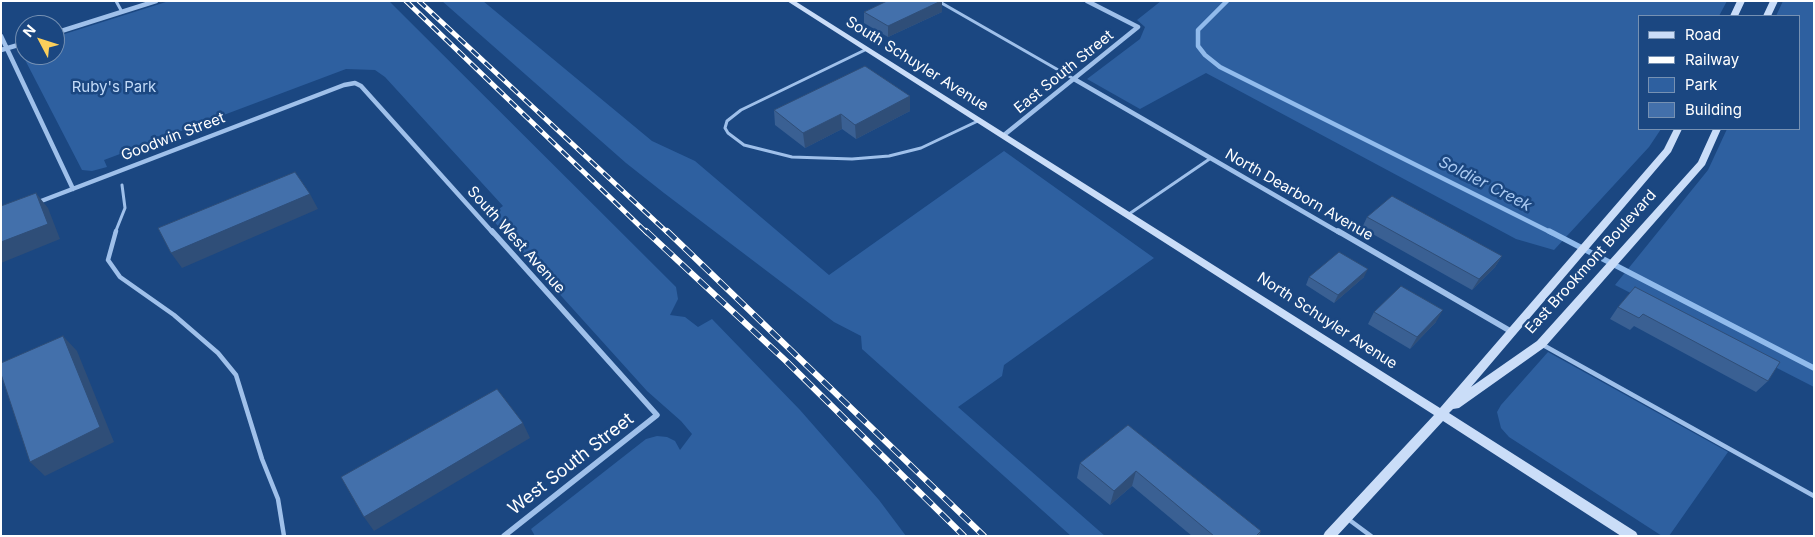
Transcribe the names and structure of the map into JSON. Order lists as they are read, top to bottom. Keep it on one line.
{"streets":{"main road":["South Schuyler Avenue","East Brookmont Boulevard","North Schuyler Avenue"],"street":["East South Street","Goodwin Street","North Dearborn Avenue","South West Avenue","West South Street"]},"crossings":[["South Schuyler Avenue","East South Street"],["South Schuyler Avenue","North Schuyler Avenue"],["East South Street","North Dearborn Avenue"],["East South Street","North Schuyler Avenue"],["Goodwin Street","South West Avenue"],["North Dearborn Avenue","East Brookmont Boulevard"],["South West Avenue","West South Street"],["East Brookmont Boulevard","North Schuyler Avenue"]],"water":["Soldier Creek"],"parks":["Ruby's Park"],"legend":["Road","Railway","Park","Building"],"north":"top left"}
